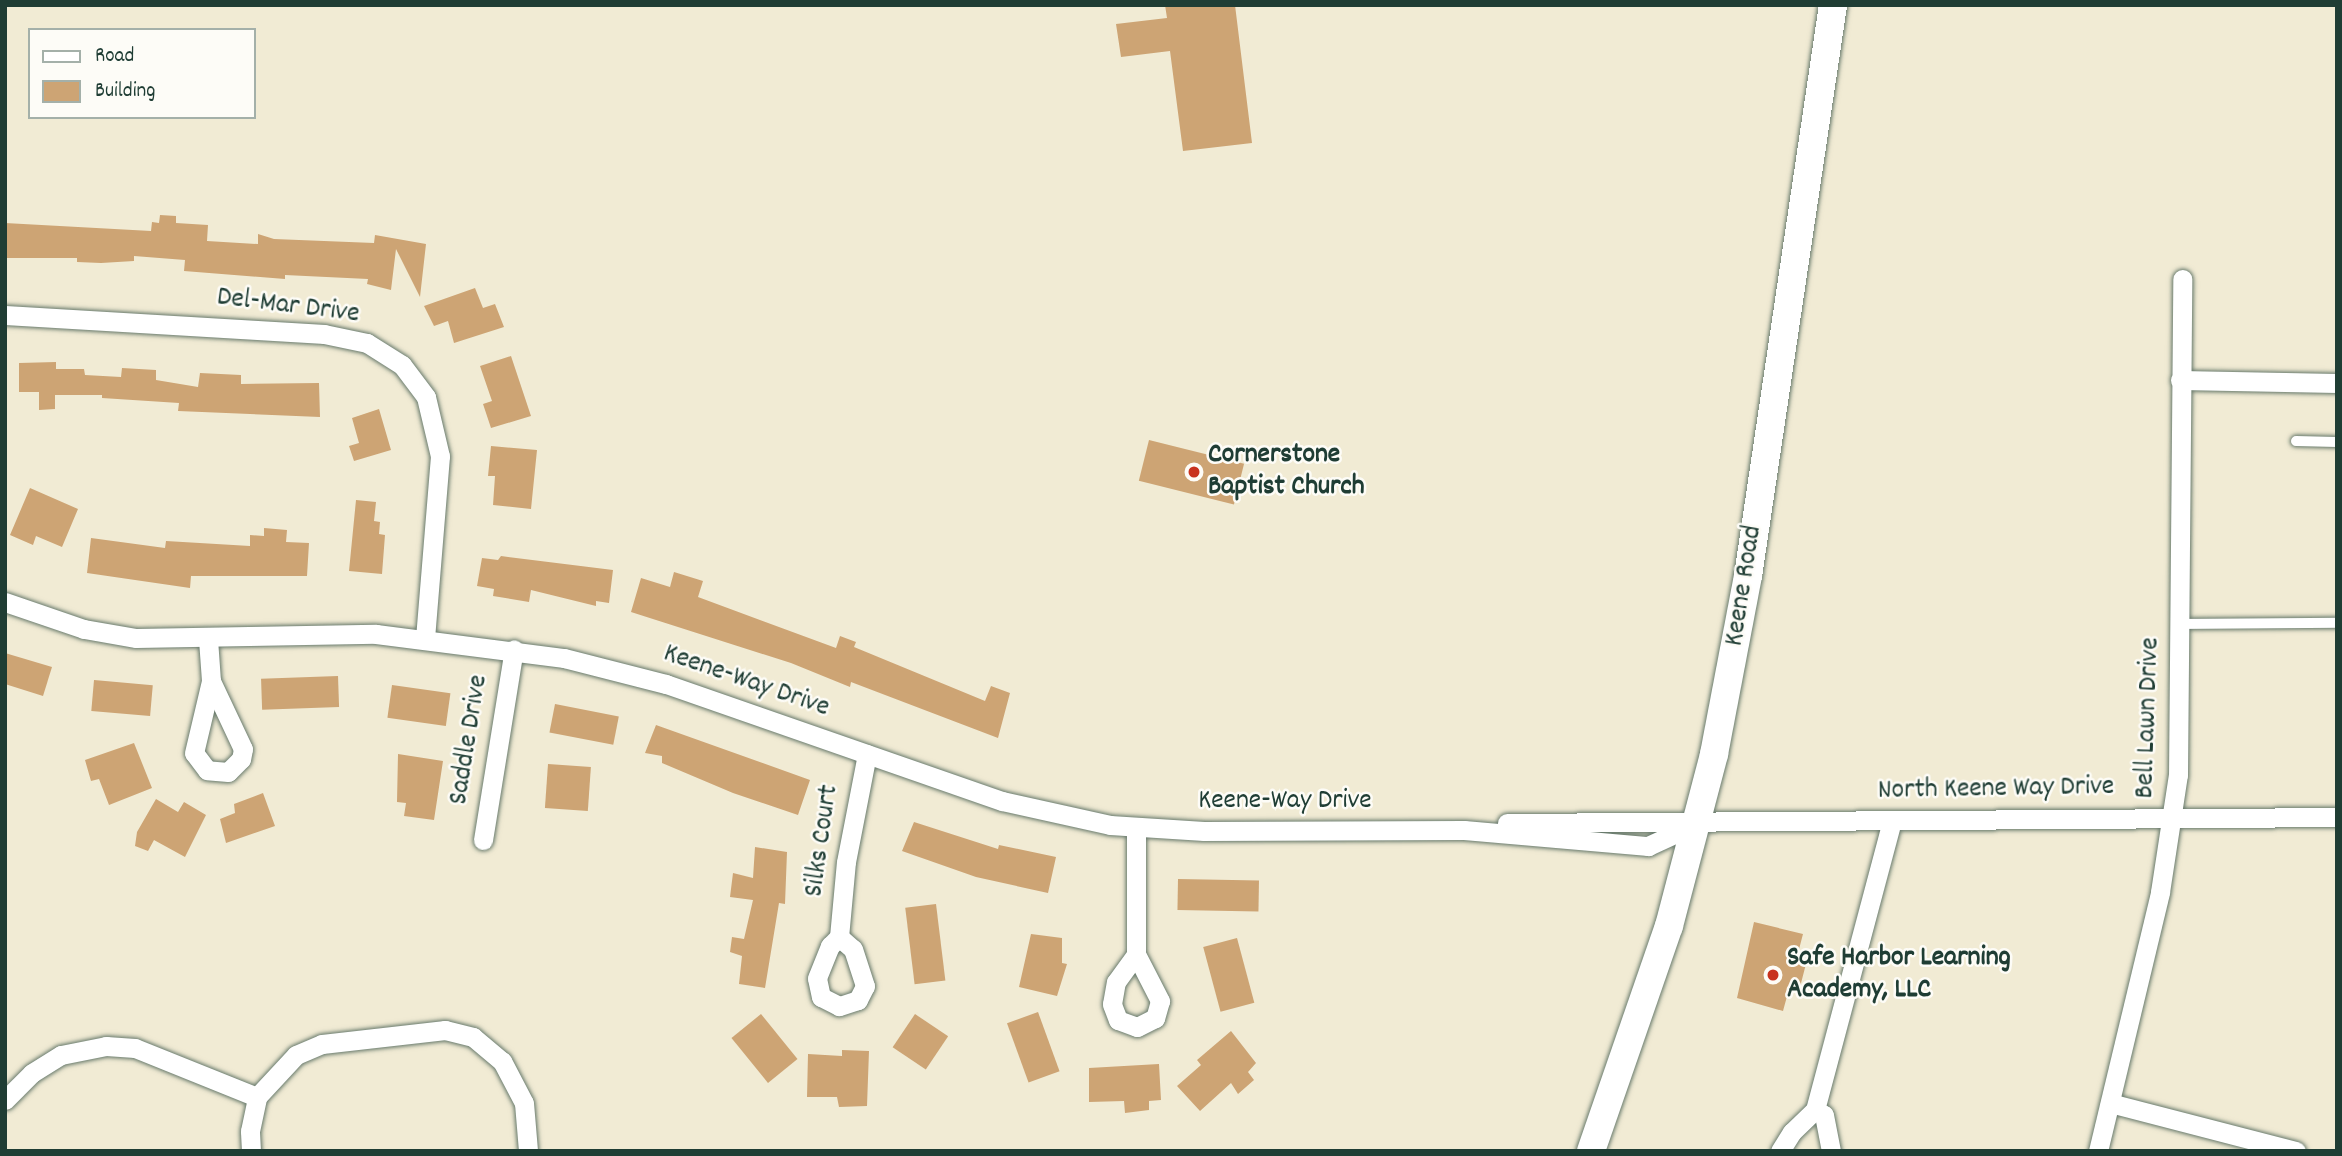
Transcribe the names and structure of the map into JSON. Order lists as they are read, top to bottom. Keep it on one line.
{"streets":{"main road":["Keene Road"],"street":["Del-Mar Drive","Keene-Way Drive","Bell Lawn Drive","Saddle Drive","North Keene Way Drive","Silks Court"]},"crossings":[["Del-Mar Drive","Keene-Way Drive"],["Keene Road","Keene-Way Drive"],["Keene Road","North Keene Way Drive"],["Keene-Way Drive","Saddle Drive"],["Keene-Way Drive","North Keene Way Drive"],["Keene-Way Drive","Silks Court"],["Bell Lawn Drive","North Keene Way Drive"]],"places":["Cornerstone Baptist Church","Safe Harbor Learning Academy, LLC"],"legend":["Road","Building"]}
